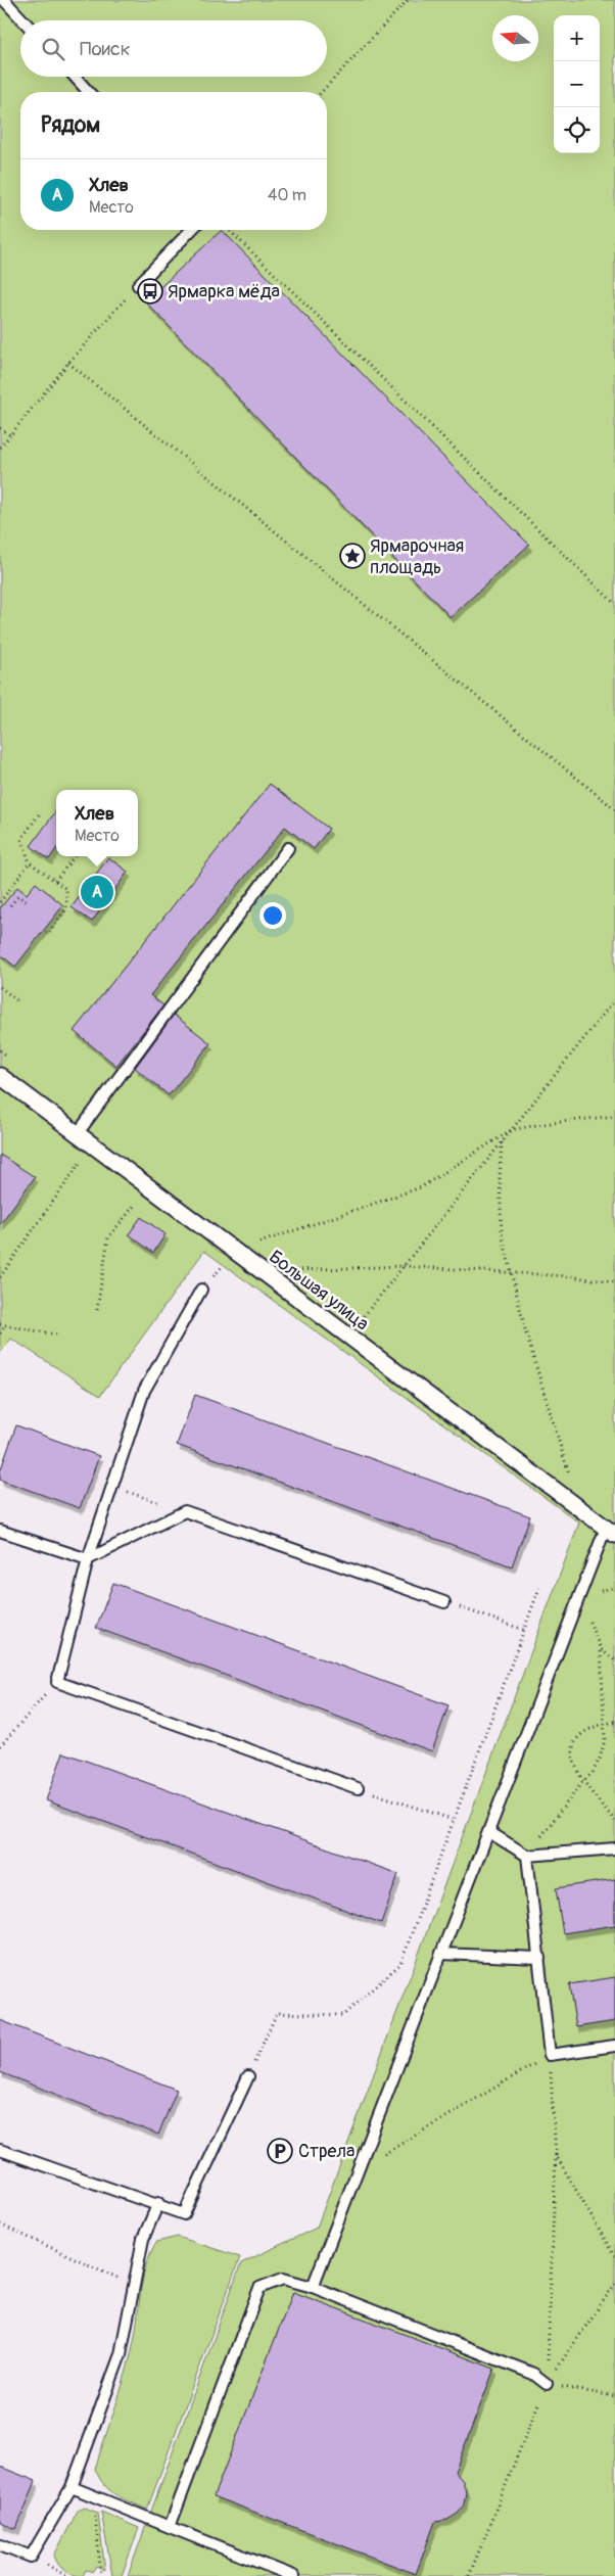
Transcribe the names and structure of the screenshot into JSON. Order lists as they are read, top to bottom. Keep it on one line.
{"streets":{"street":["Большая улица"]},"places":{"bus stop":["Ярмарка мёда"],"place":["Ярмарочная площадь"],"parking":["Стрела"]},"north":"left","page":{"map_buttons":["+","−"],"search":"Поиск","heading":"Рядом","list":[{"mark":"A","name":"Хлев","note":"Место","value":"40 m"}],"popup":["Хлев","Место"],"pins":"A"}}
